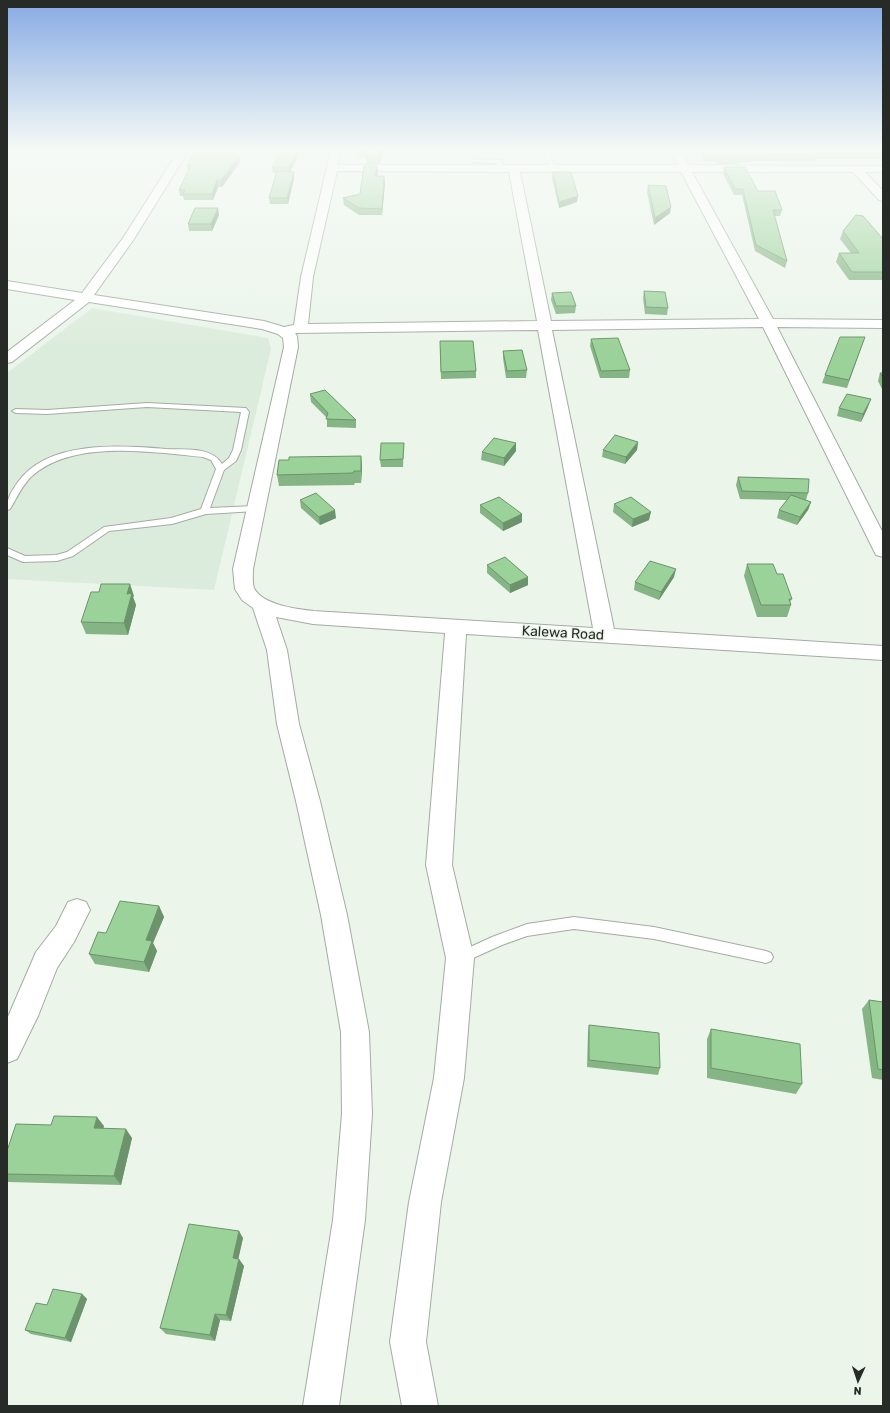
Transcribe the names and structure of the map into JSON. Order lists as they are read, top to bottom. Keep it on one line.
{"streets":{"street":["Kalewa Road"]},"north":"bottom"}
